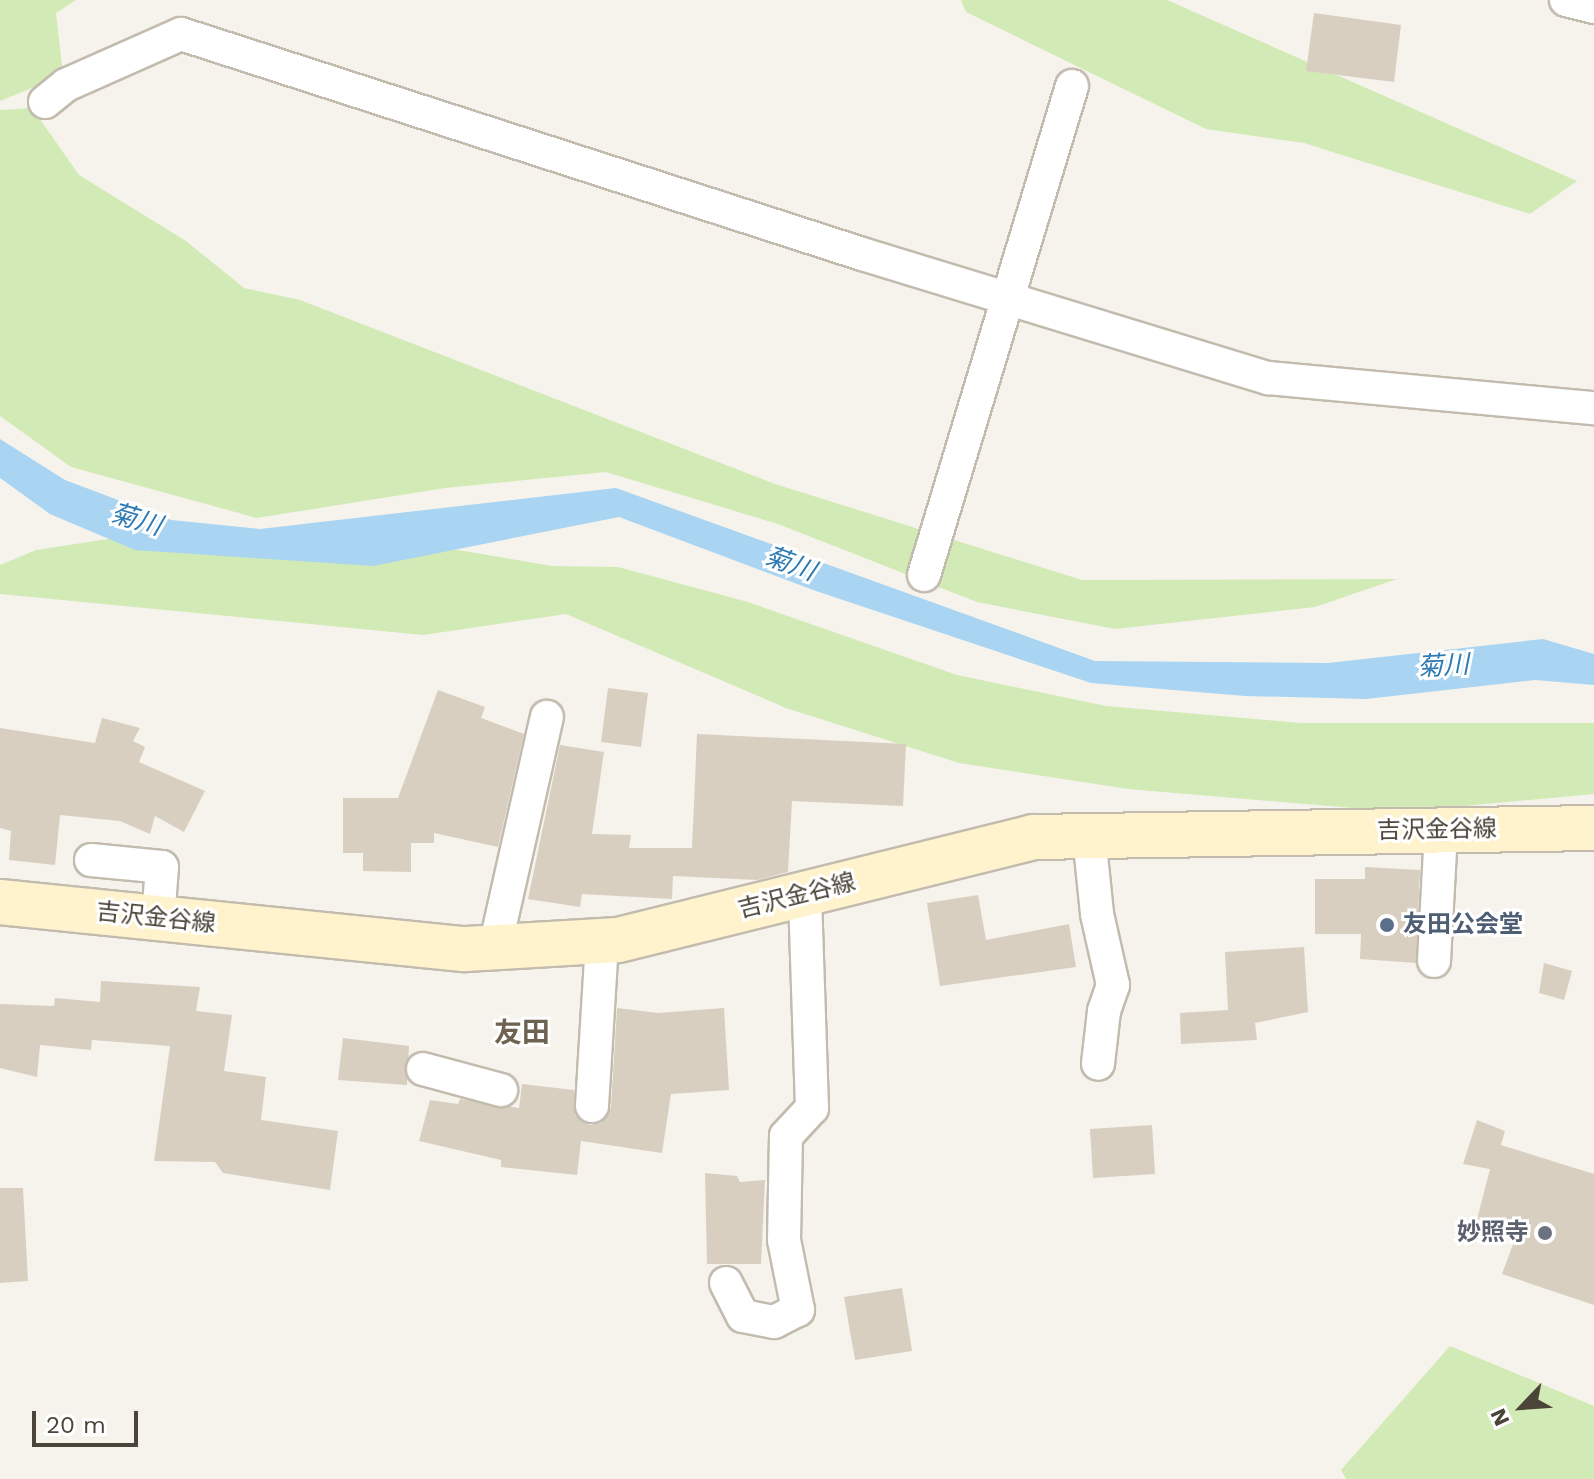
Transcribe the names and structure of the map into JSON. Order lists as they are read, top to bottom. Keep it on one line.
{"streets":{"main road":["吉沢金谷線"]},"districts":["友田"],"water":["菊川"],"places":["友田公会堂","妙照寺"],"scale_bar":"20 m","north":"bottom left"}
